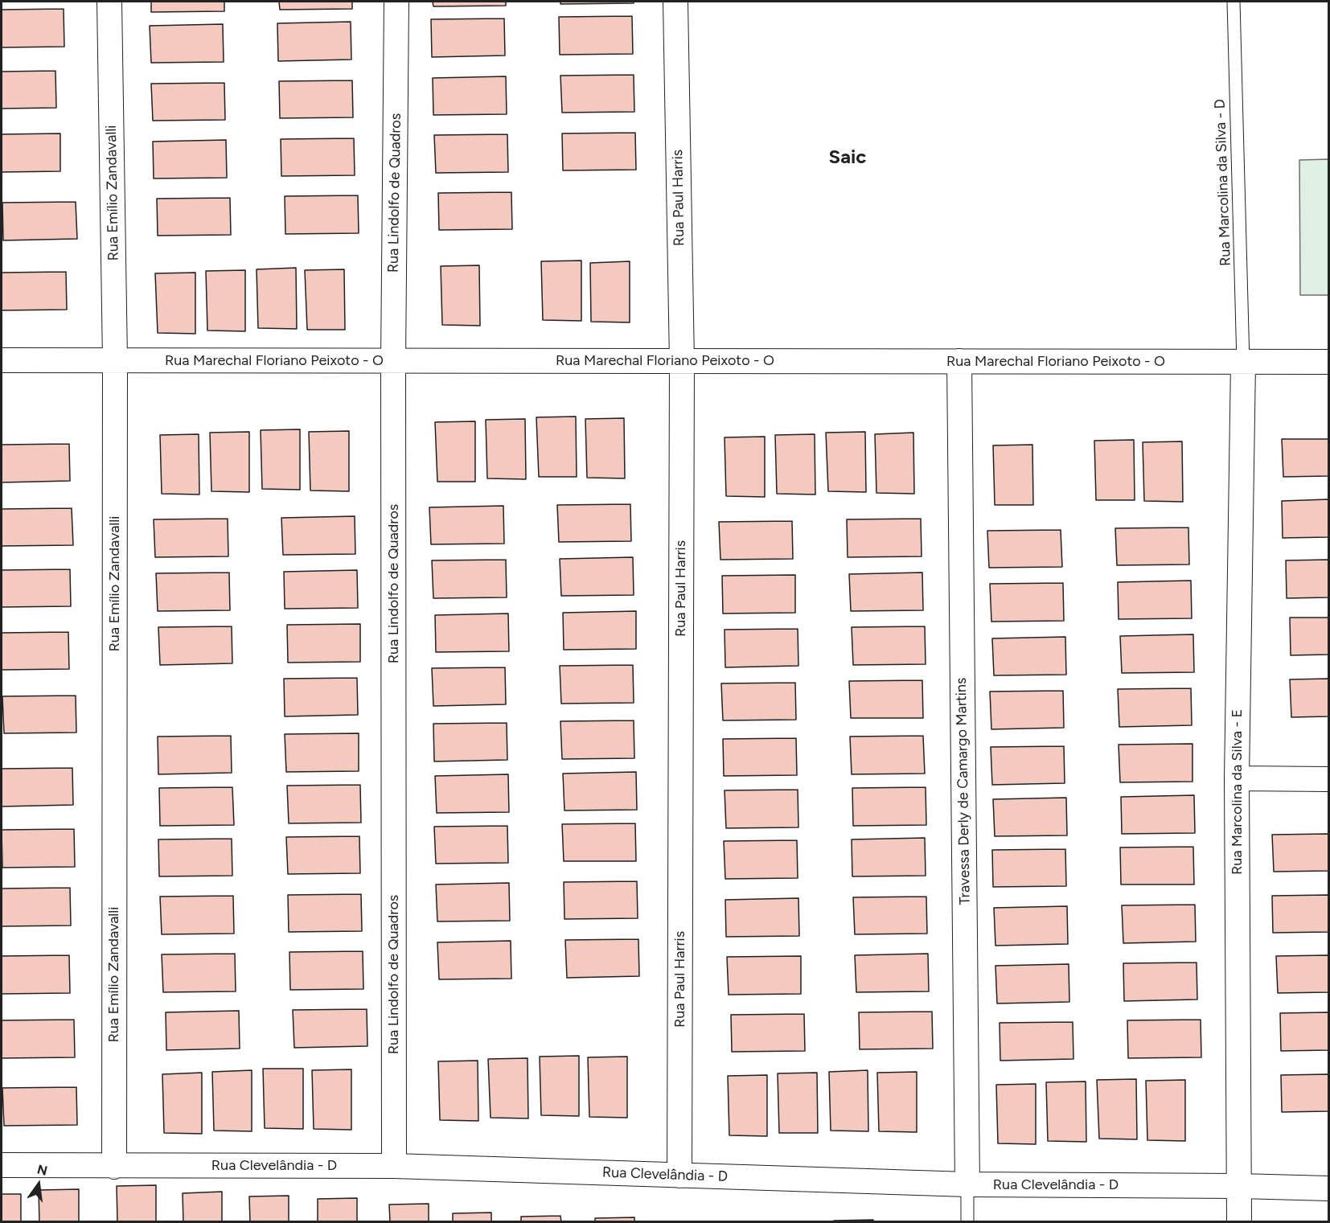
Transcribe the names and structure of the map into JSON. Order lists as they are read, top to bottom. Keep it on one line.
{"streets":{"street":["Rua Emílio Zandavalli","Rua Lindolfo de Quadros","Rua Paul Harris","Rua Marechal Floriano Peixoto - O","Travessa Derly de Camargo Martins","Rua Marcolina da Silva - E","Rua Clevelândia - D"],"lane":["Rua Marcolina da Silva - D"]},"crossings":[["Rua Marcolina da Silva - D","Rua Marechal Floriano Peixoto - O"],["Rua Marcolina da Silva - D","Rua Marcolina da Silva - E"],["Rua Emílio Zandavalli","Rua Marechal Floriano Peixoto - O"],["Rua Emílio Zandavalli","Rua Clevelândia - D"],["Rua Lindolfo de Quadros","Rua Marechal Floriano Peixoto - O"],["Rua Lindolfo de Quadros","Rua Clevelândia - D"],["Rua Paul Harris","Rua Marechal Floriano Peixoto - O"],["Rua Paul Harris","Rua Clevelândia - D"],["Rua Marechal Floriano Peixoto - O","Travessa Derly de Camargo Martins"],["Rua Marechal Floriano Peixoto - O","Rua Marcolina da Silva - E"],["Travessa Derly de Camargo Martins","Rua Clevelândia - D"],["Rua Marcolina da Silva - E","Rua Clevelândia - D"]],"districts":["Saic"],"north":"top"}
